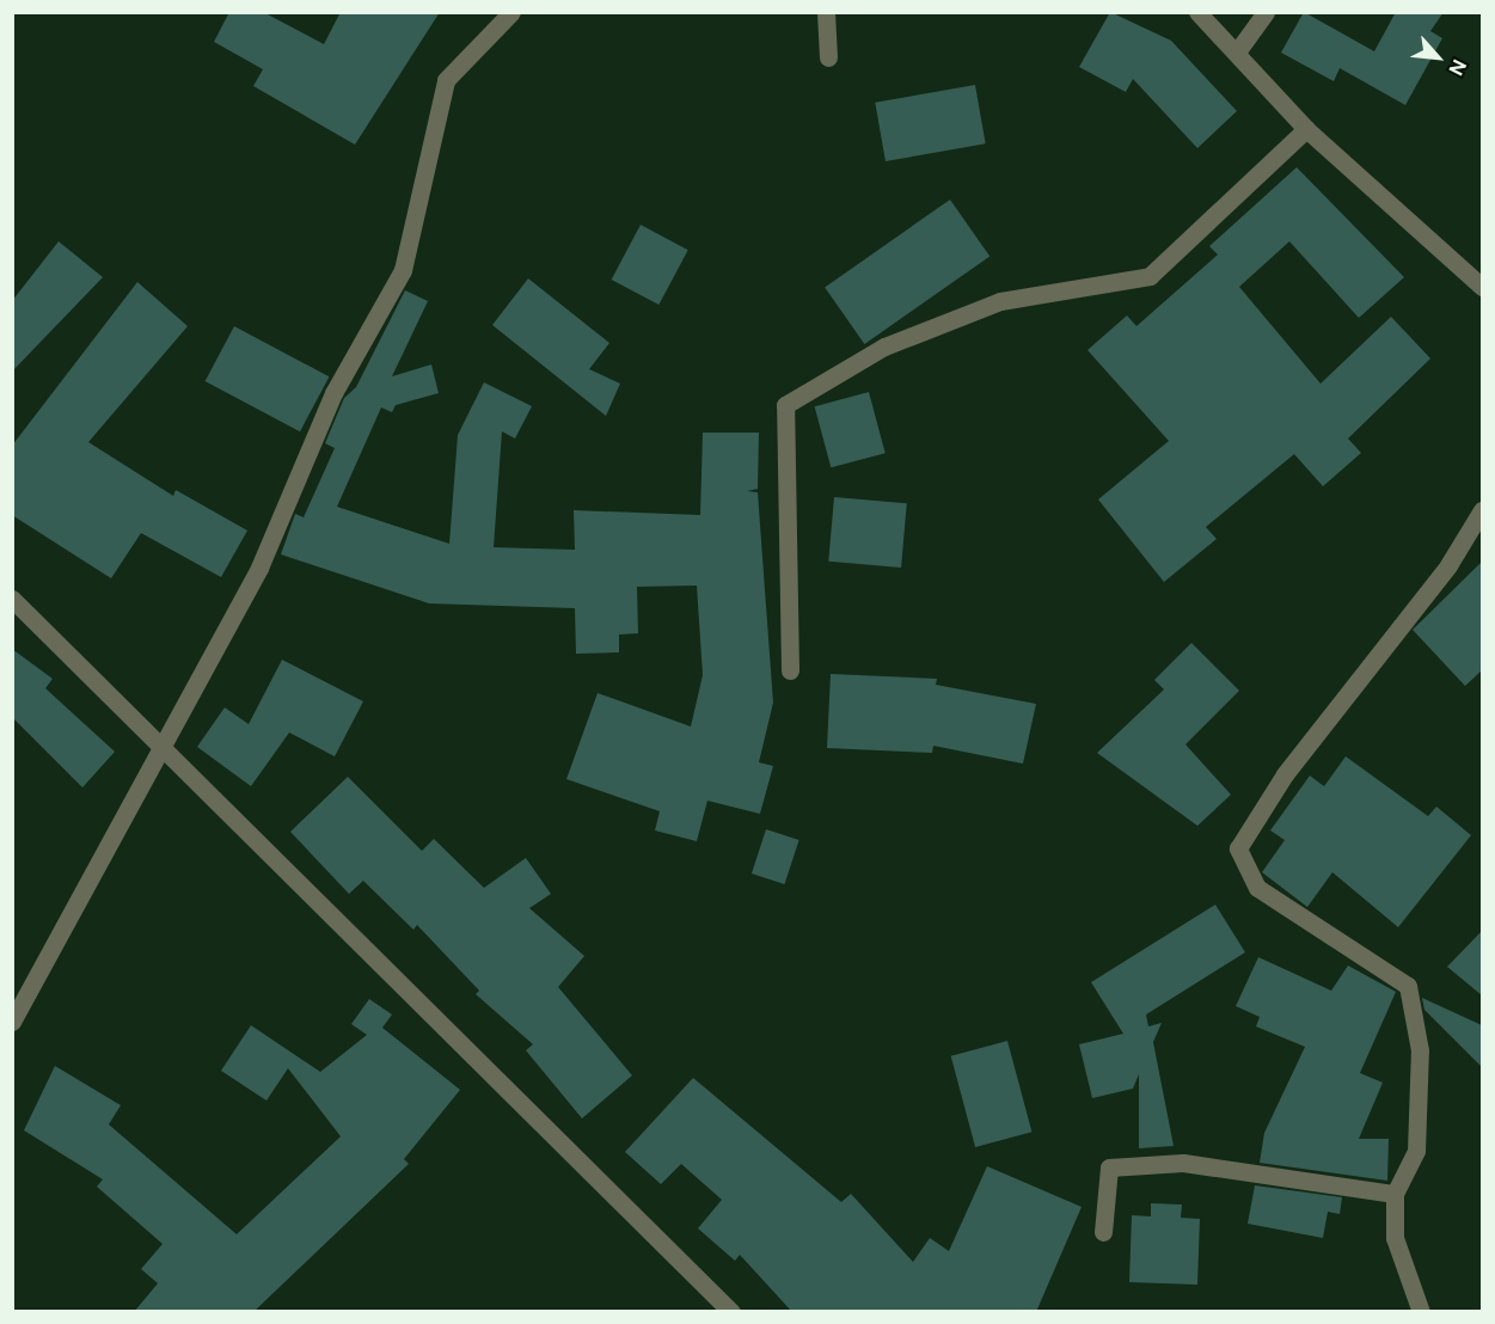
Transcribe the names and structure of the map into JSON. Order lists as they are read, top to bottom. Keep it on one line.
{"north":"bottom right"}
